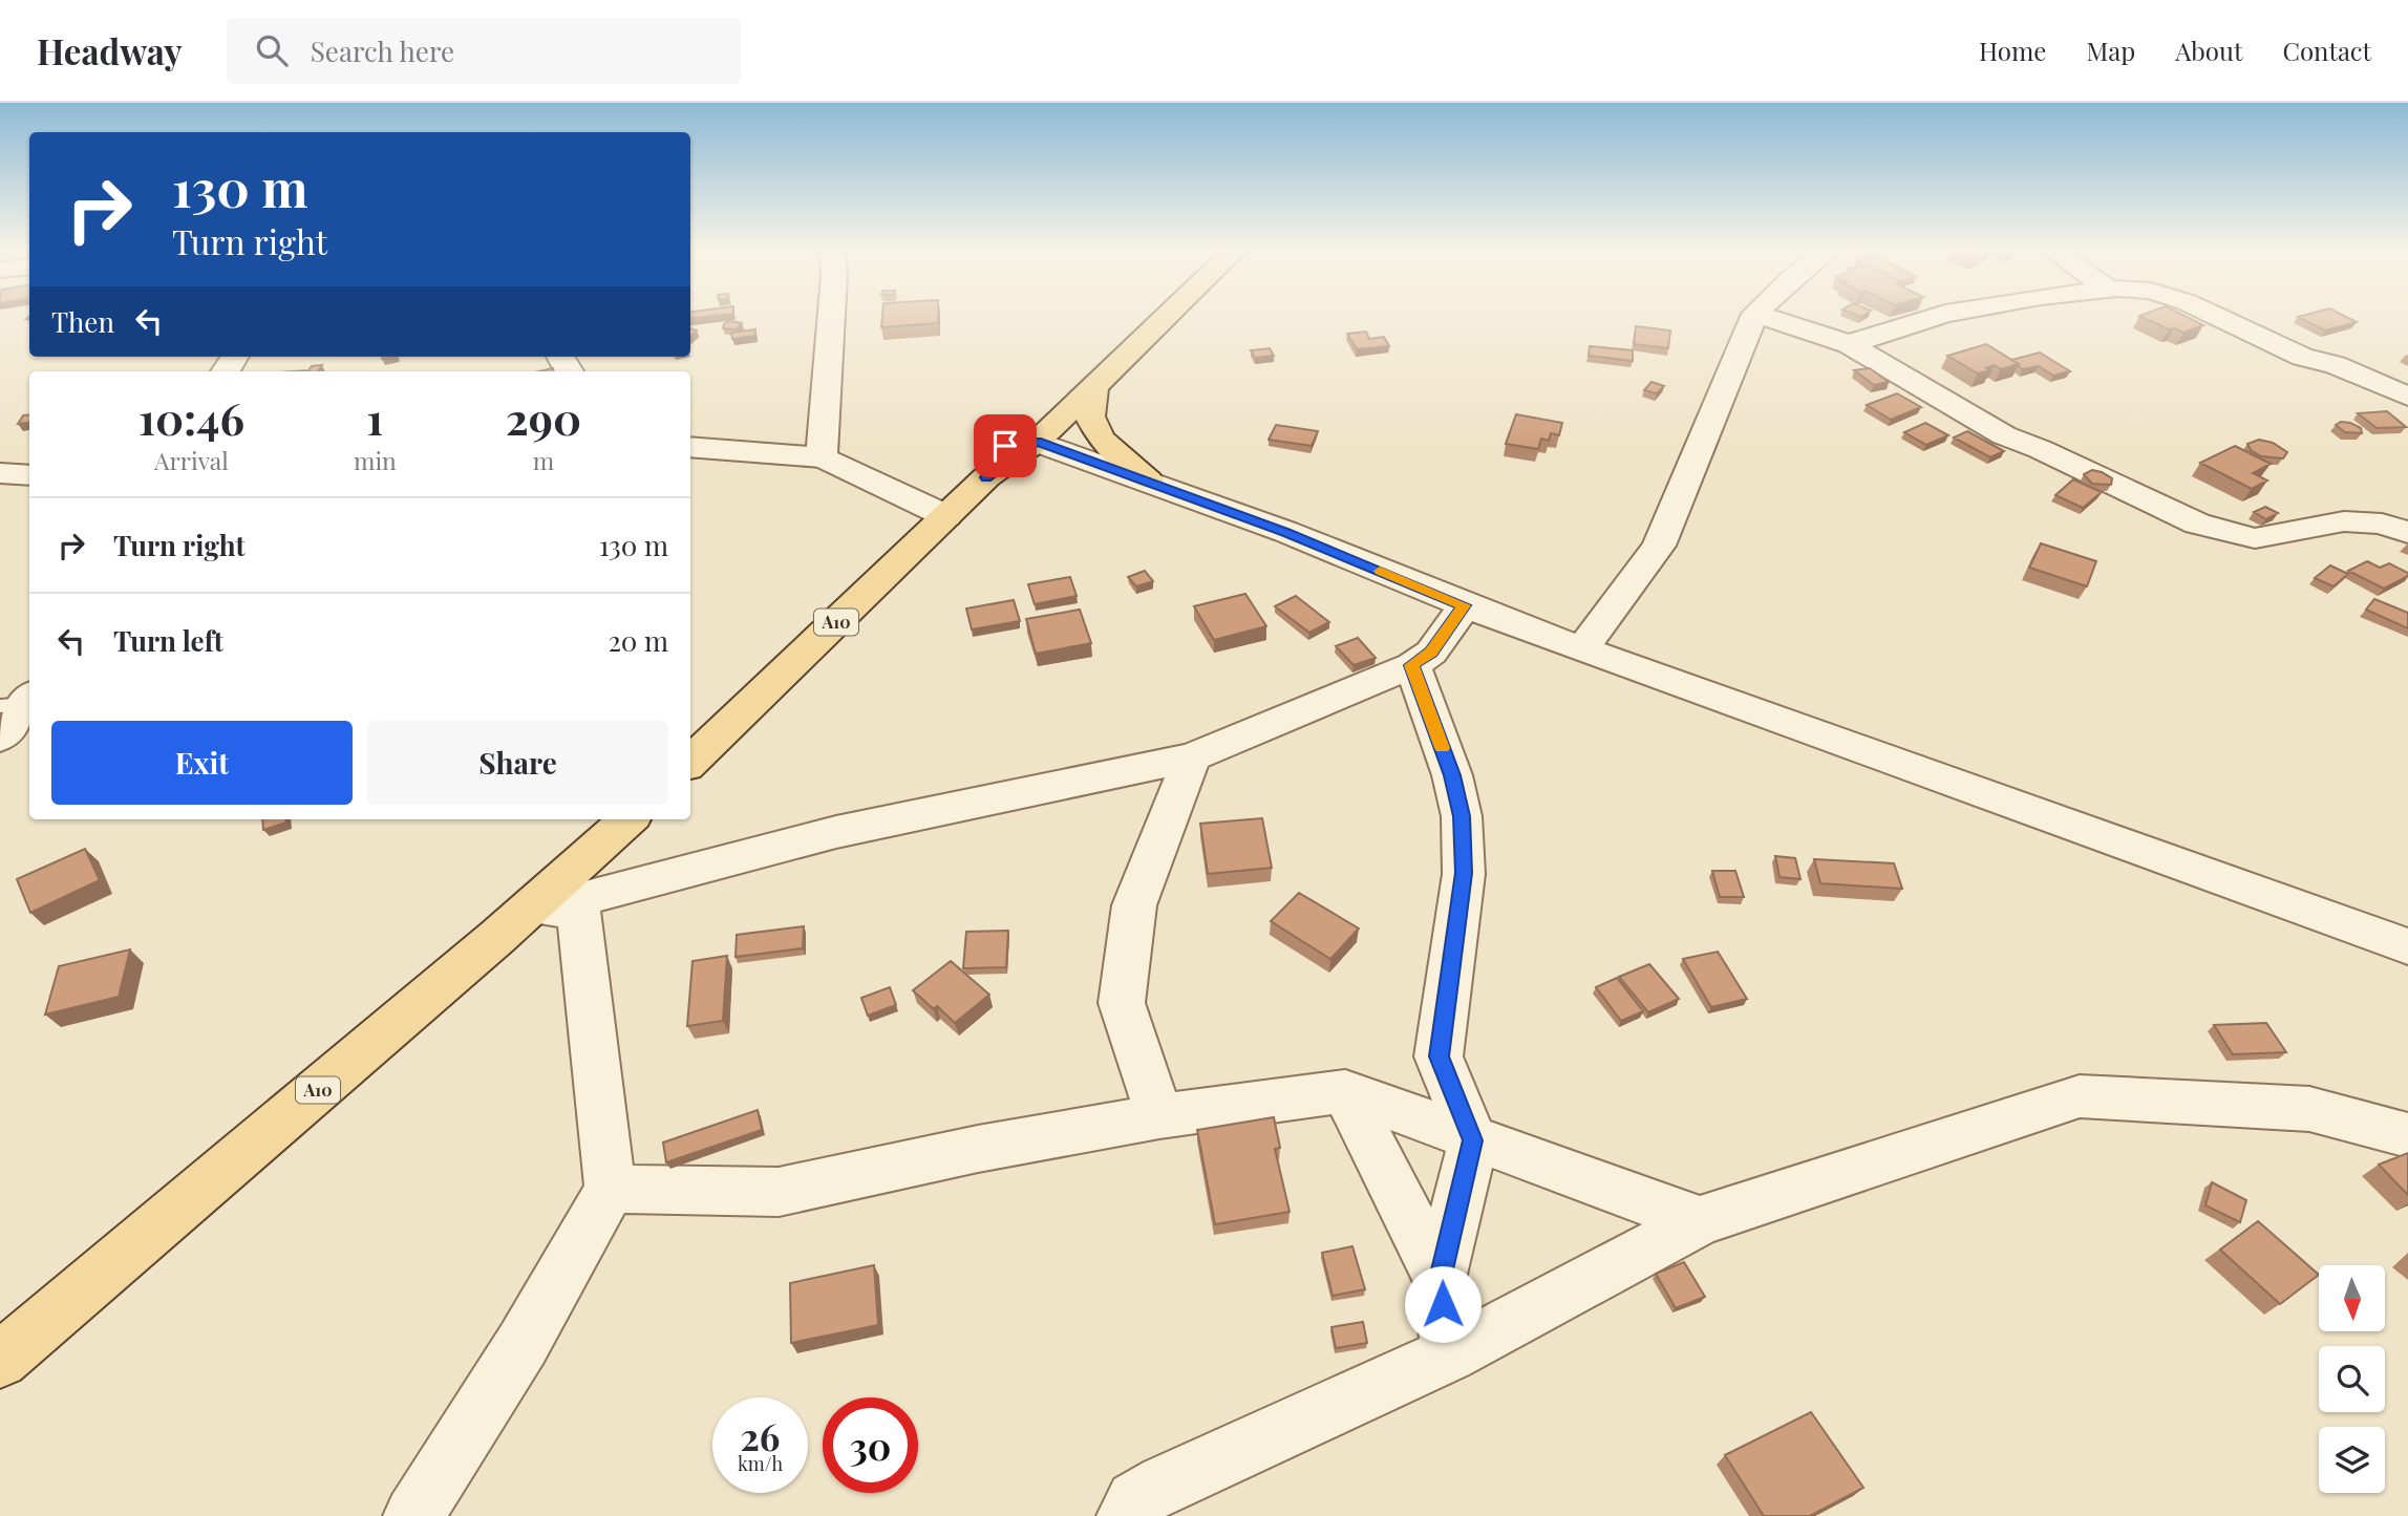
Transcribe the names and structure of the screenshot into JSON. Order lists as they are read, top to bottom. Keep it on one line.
{"streets":{"main road":["A10"]},"north":"bottom","page":{"header":"Headway","search":"Search here","nav":["Home","Map","About","Contact"],"turn":["130 m","Turn right"],"then":"Then","eta":["10:46","Arrival","1","min","290","m"],"list":[{"name":"Turn right","value":"130 m"},{"name":"Turn left","value":"20 m"}],"buttons":["Exit","Share"],"speed":"26 km/h","limit":"30"}}
